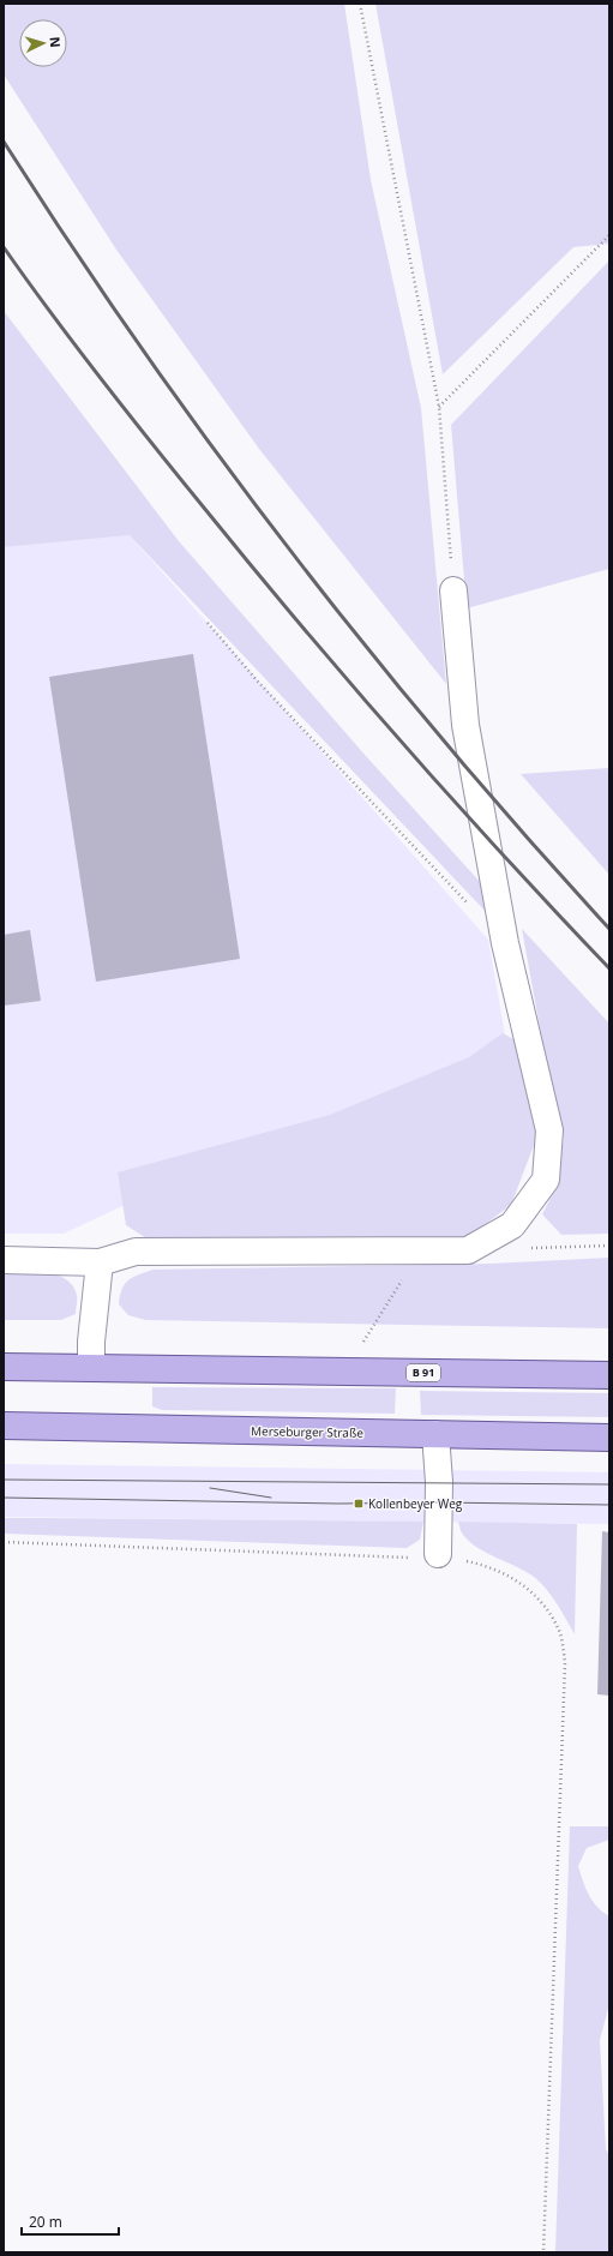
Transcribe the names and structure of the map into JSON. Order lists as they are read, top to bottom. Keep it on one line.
{"streets":{"main road":["B 91","Merseburger Straße"]},"places":{"transit":["Kollenbeyer Weg"]},"scale_bar":"20 m","north":"right"}
